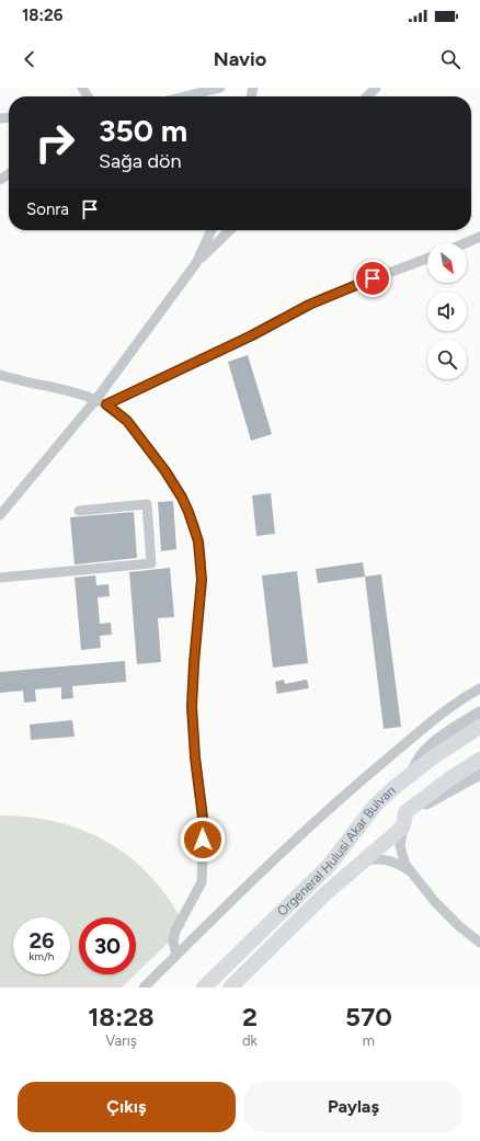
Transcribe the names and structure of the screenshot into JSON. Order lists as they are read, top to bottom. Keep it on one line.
{"streets":{"main road":["Orgeneral Hulusi Akar Bulvarı"]},"north":"bottom right","page":{"status":"18:26","header":"Navio","turn":["350 m","Sağa dön"],"then":"Sonra","speed":"26 km/h","limit":"30","eta":["18:28","Varış","2","dk","570","m"],"buttons":["Çıkış","Paylaş"]}}
